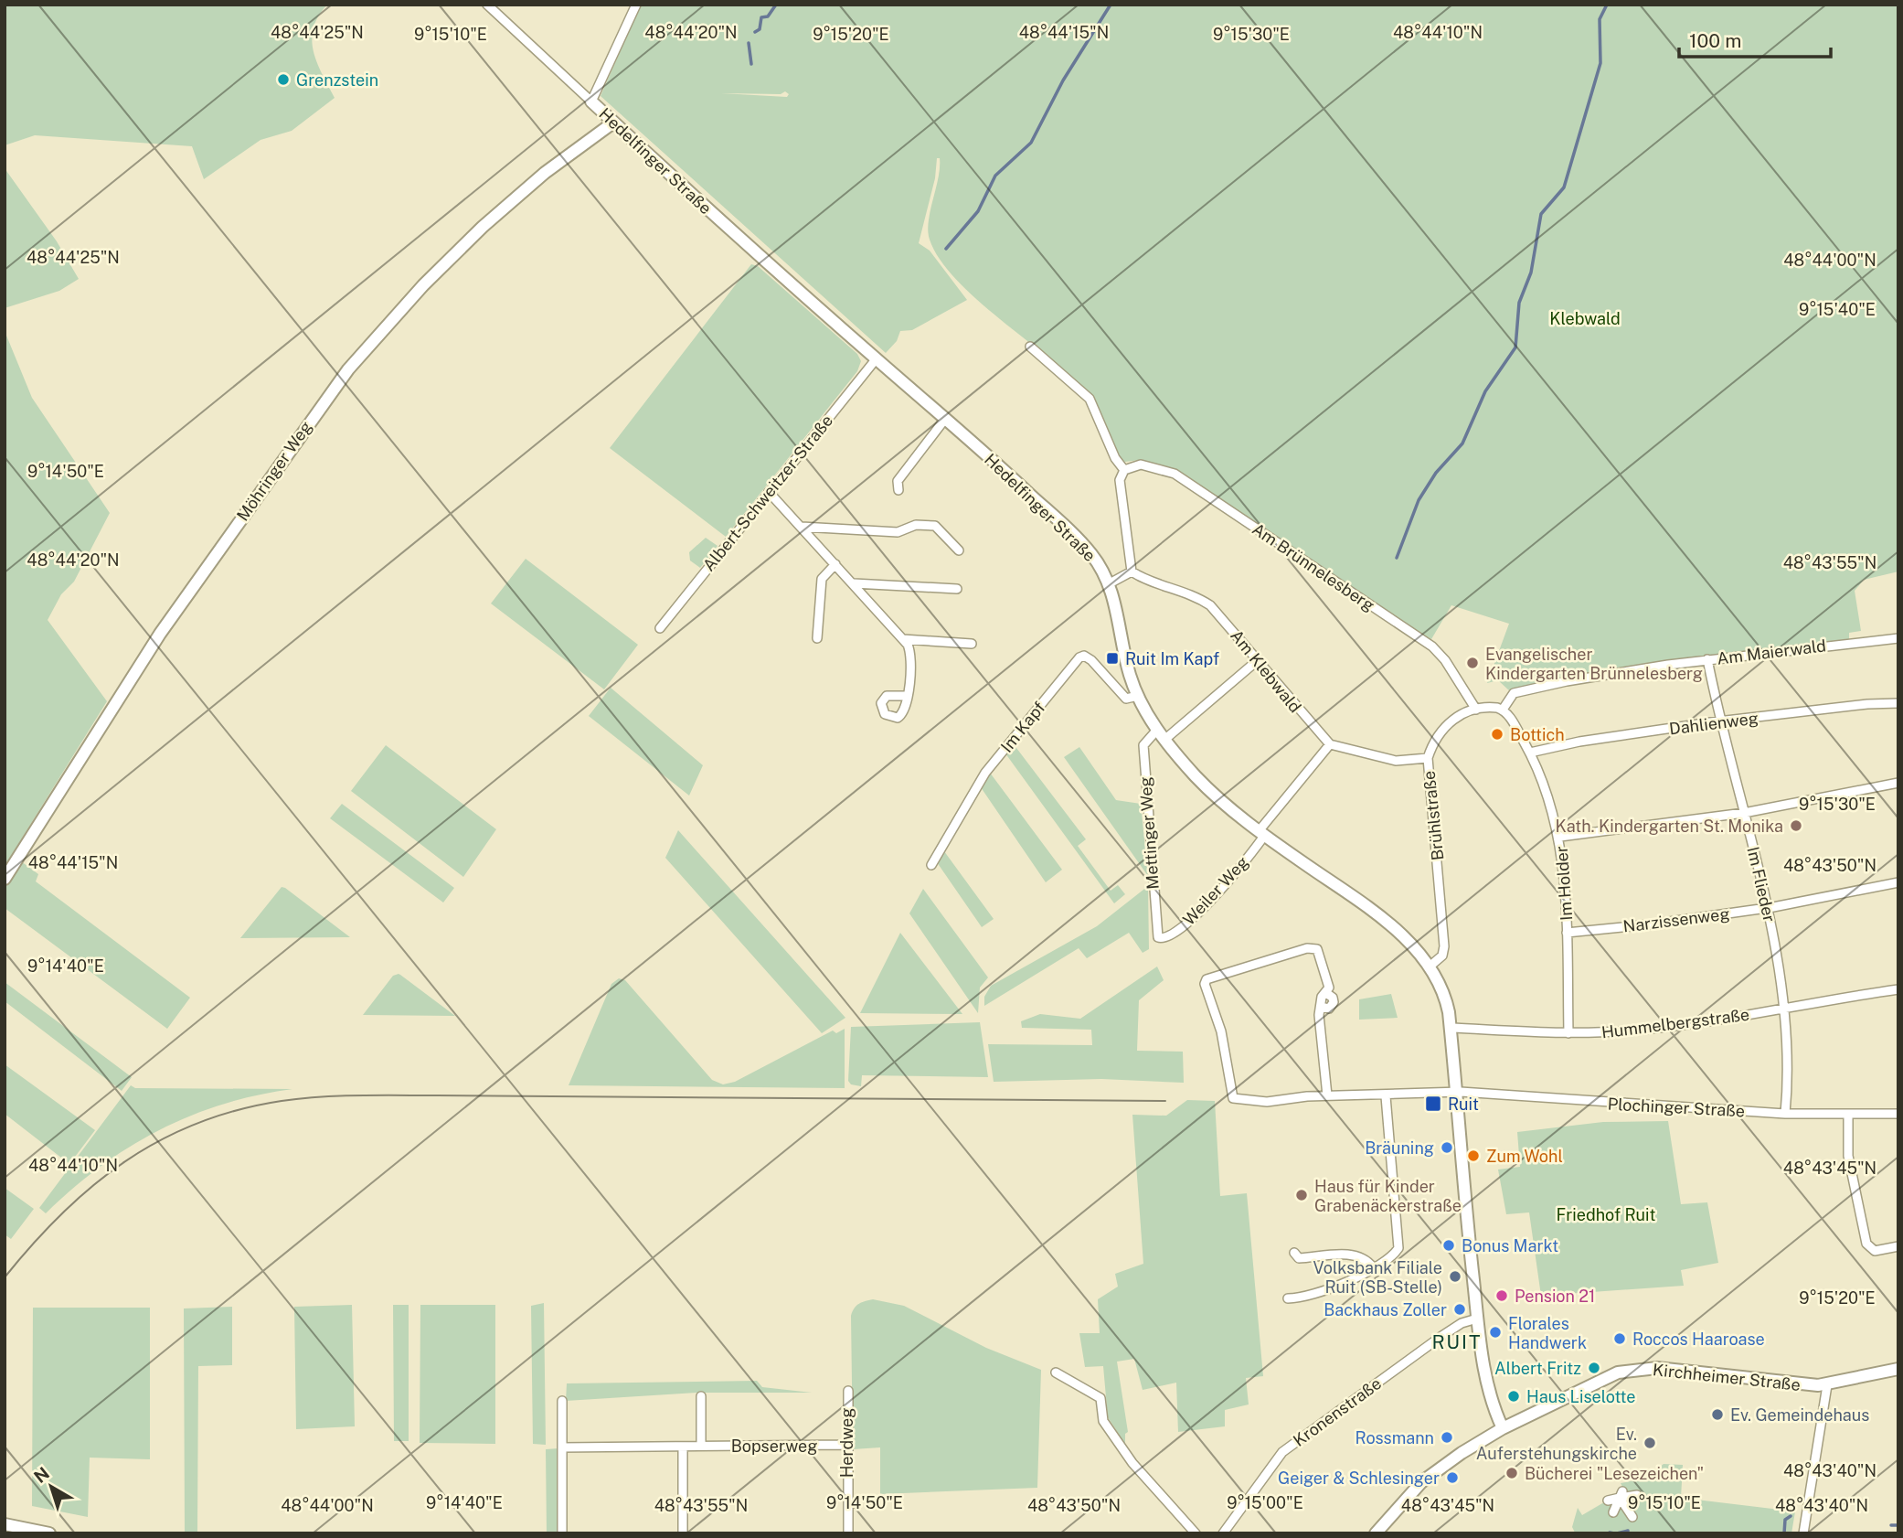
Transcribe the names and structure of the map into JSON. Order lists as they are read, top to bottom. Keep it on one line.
{"streets":{"street":["Hedelfinger Straße","Möhringer Weg","Albert-Schweitzer-Straße","Am Brünnelesberg","Am Maierwald","Am Klebwald","Dahlienweg","Im Kapf","Brühlstraße","Mettinger Weg","Im Holder","Im Flieder","Weiler Weg","Narzissenweg","Hummelbergstraße","Plochinger Straße","Kirchheimer Straße","Kronenstraße","Herdweg","Bopserweg"]},"crossings":[["Hedelfinger Straße","Möhringer Weg"],["Hedelfinger Straße","Albert-Schweitzer-Straße"],["Hedelfinger Straße","Im Kapf"],["Hedelfinger Straße","Brühlstraße"],["Hedelfinger Straße","Mettinger Weg"],["Hedelfinger Straße","Weiler Weg"],["Hedelfinger Straße","Hummelbergstraße"],["Hedelfinger Straße","Plochinger Straße"],["Hedelfinger Straße","Kirchheimer Straße"],["Hedelfinger Straße","Kronenstraße"],["Am Brünnelesberg","Brühlstraße"],["Am Maierwald","Brühlstraße"],["Am Maierwald","Im Holder"],["Am Maierwald","Im Flieder"],["Am Klebwald","Weiler Weg"],["Dahlienweg","Im Holder"],["Dahlienweg","Im Flieder"],["Brühlstraße","Im Holder"],["Mettinger Weg","Weiler Weg"],["Im Holder","Narzissenweg"],["Im Holder","Hummelbergstraße"],["Im Flieder","Narzissenweg"],["Im Flieder","Hummelbergstraße"],["Im Flieder","Plochinger Straße"],["Herdweg","Bopserweg"]],"districts":["RUIT"],"parks":["Klebwald","Friedhof Ruit"],"places":{"other":["Grenzstein","Evangelischer Kindergarten Brünnelesberg","Bottich","Kath. Kindergarten St. Monika","Bräuning","Zum Wohl","Haus für Kinder Grabenäckerstraße","Bonus Markt","Volksbank Filiale Ruit (SB-Stelle)","Pension 21","Backhaus Zoller","Florales Handwerk","Roccos Haaroase","Albert Fritz","Haus Liselotte","Ev. Gemeindehaus","Rossmann","Ev. Auferstehungskirche","Bücherei \"Lesezeichen\"","Geiger & Schlesinger"],"transit":["Ruit Im Kapf","Ruit"]},"scale_bar":"100 m","north":"top left","coordinates":["48°44'25\"N","48°44'20\"N","48°44'15\"N","48°44'10\"N","9°15'10\"E","9°15'20\"E","9°15'30\"E","48°44'00\"N","9°15'40\"E","9°14'50\"E","48°43'55\"N","48°43'50\"N","9°14'40\"E","48°43'45\"N","48°43'40\"N","9°15'00\"E"]}
